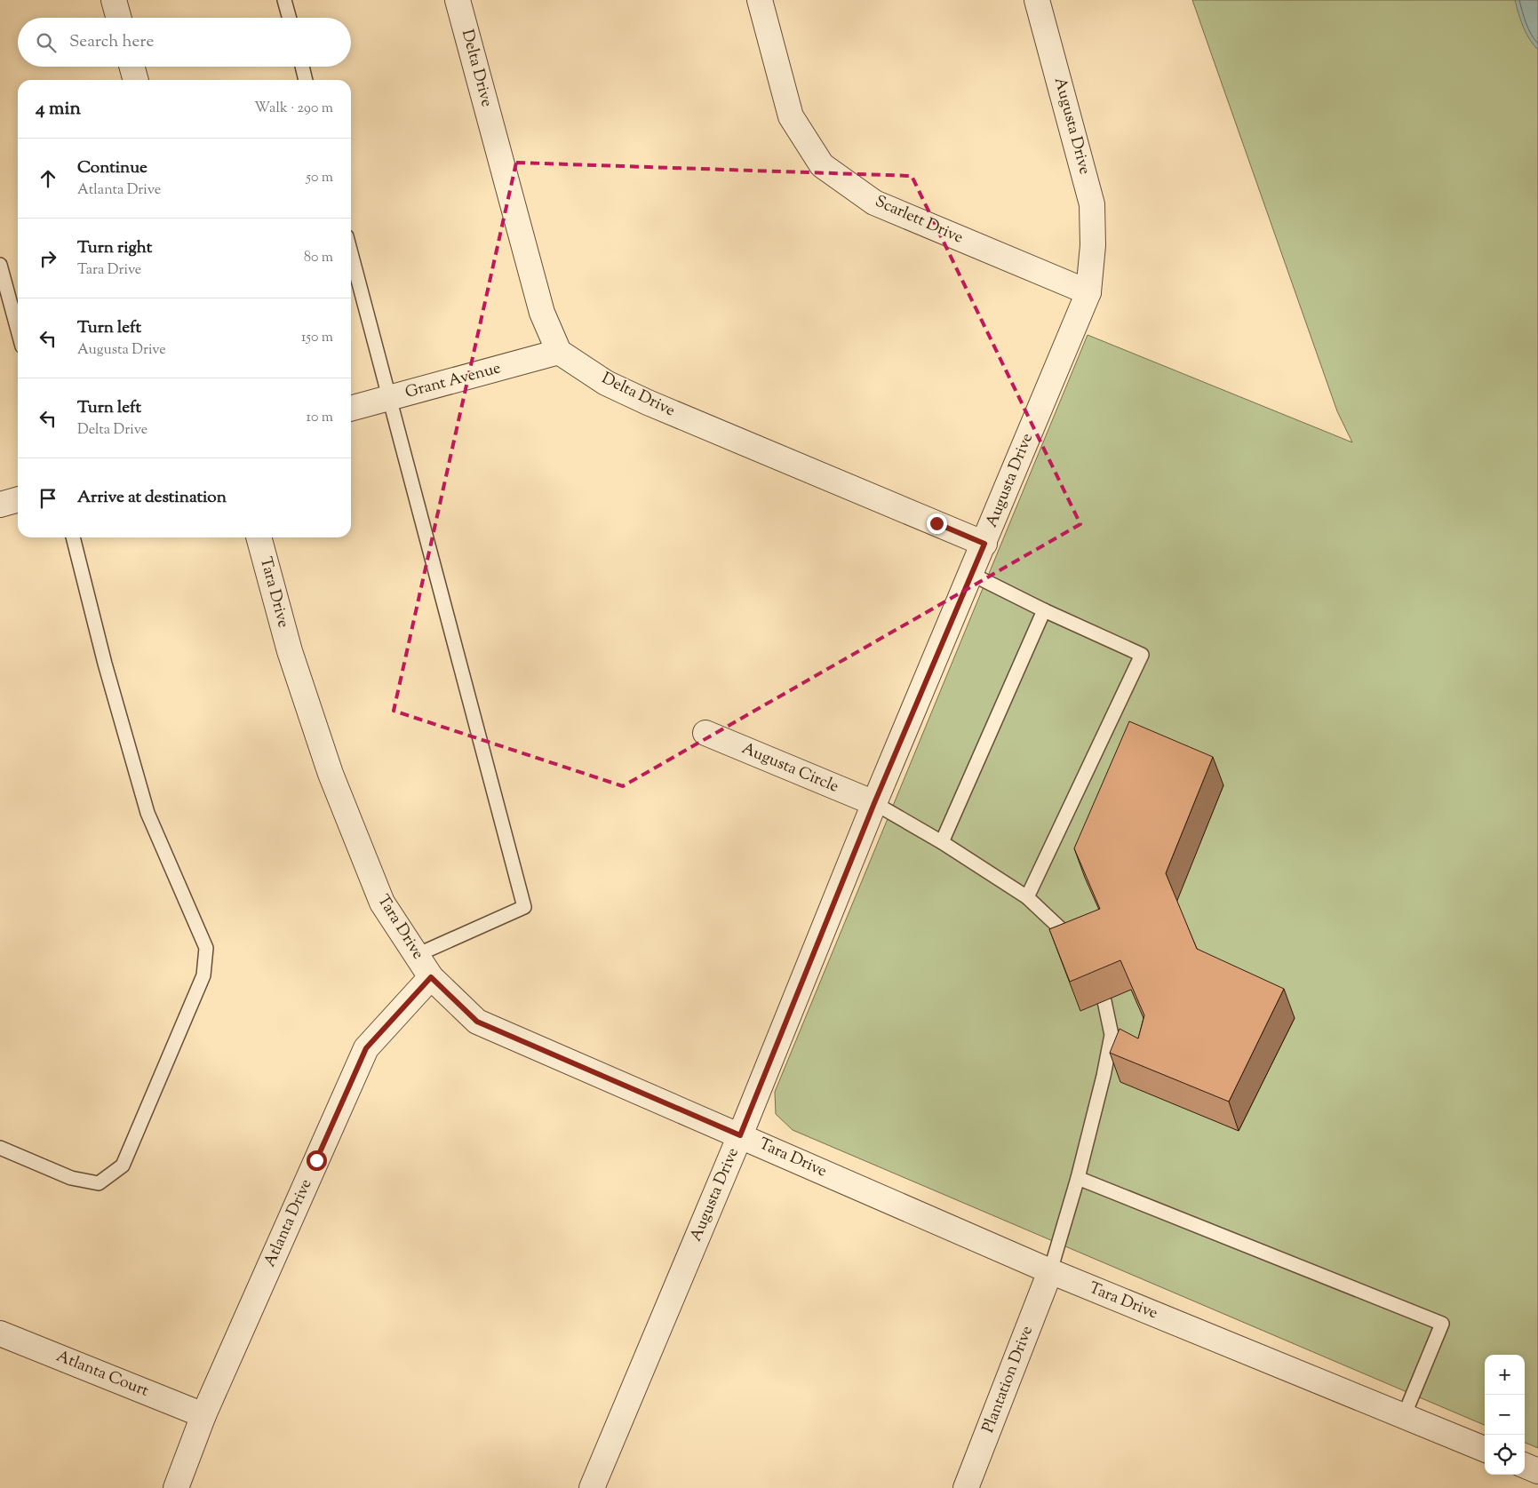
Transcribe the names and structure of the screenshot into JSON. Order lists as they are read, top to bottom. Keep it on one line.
{"streets":{"street":["Delta Drive","Augusta Drive","Scarlett Drive","Grant Avenue","Tara Drive","Augusta Circle","Atlanta Drive","Atlanta Court","Plantation Drive"]},"crossings":[["Delta Drive","Augusta Drive"],["Delta Drive","Grant Avenue"],["Augusta Drive","Scarlett Drive"],["Augusta Drive","Tara Drive"],["Augusta Drive","Augusta Circle"],["Tara Drive","Atlanta Drive"],["Tara Drive","Plantation Drive"],["Atlanta Drive","Atlanta Court"]],"page":{"search":"Search here","heading":["4 min","Walk · 290 m"],"list":[["Continue","Atlanta Drive","50 m"],["Turn right","Tara Drive","80 m"],["Turn left","Augusta Drive","150 m"],["Turn left","Delta Drive","10 m"],"Arrive at destination"],"map_buttons":["+","−"]}}
